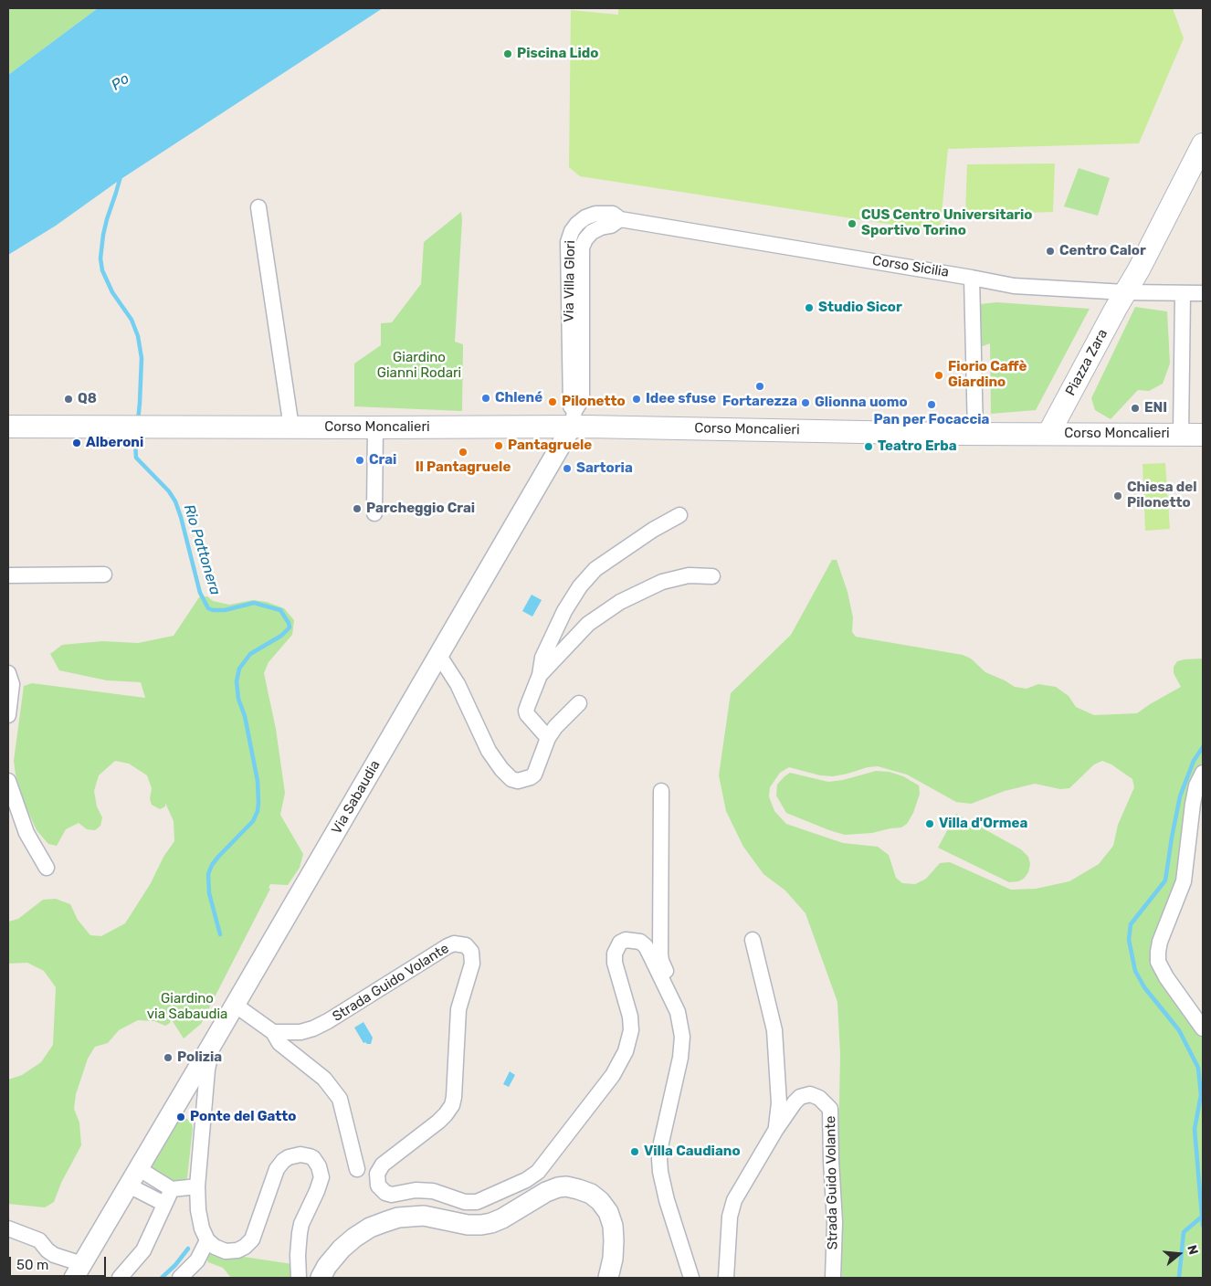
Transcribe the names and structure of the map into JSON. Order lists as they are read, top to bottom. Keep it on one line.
{"streets":{"main road":["Piazza Zara","Corso Moncalieri"],"street":["Corso Sicilia","Via Villa Glori","Via Sabaudia","Strada Guido Volante"]},"crossings":[["Corso Sicilia","Via Villa Glori"],["Corso Sicilia","Piazza Zara"],["Via Villa Glori","Corso Moncalieri"],["Via Villa Glori","Via Sabaudia"],["Piazza Zara","Corso Moncalieri"],["Corso Moncalieri","Via Sabaudia"]],"water":["Po","Rio Pattonera"],"parks":["Giardino Gianni Rodari","Giardino via Sabaudia"],"places":["Piscina Lido","CUS Centro Universitario Sportivo Torino","Centro Calor","Studio Sicor","Fiorio Caffè Giardino","Fortarezza","Chlené","Q8","Idee sfuse","Pilonetto","Glionna uomo","Pan per Focaccia","ENI","Alberoni","Pantagruele","Teatro Erba","Il Pantagruele","Crai","Sartoria","Chiesa del Pilonetto","Parcheggio Crai","Villa d'Ormea","Polizia","Ponte del Gatto","Villa Caudiano"],"scale_bar":"50 m","north":"right"}
